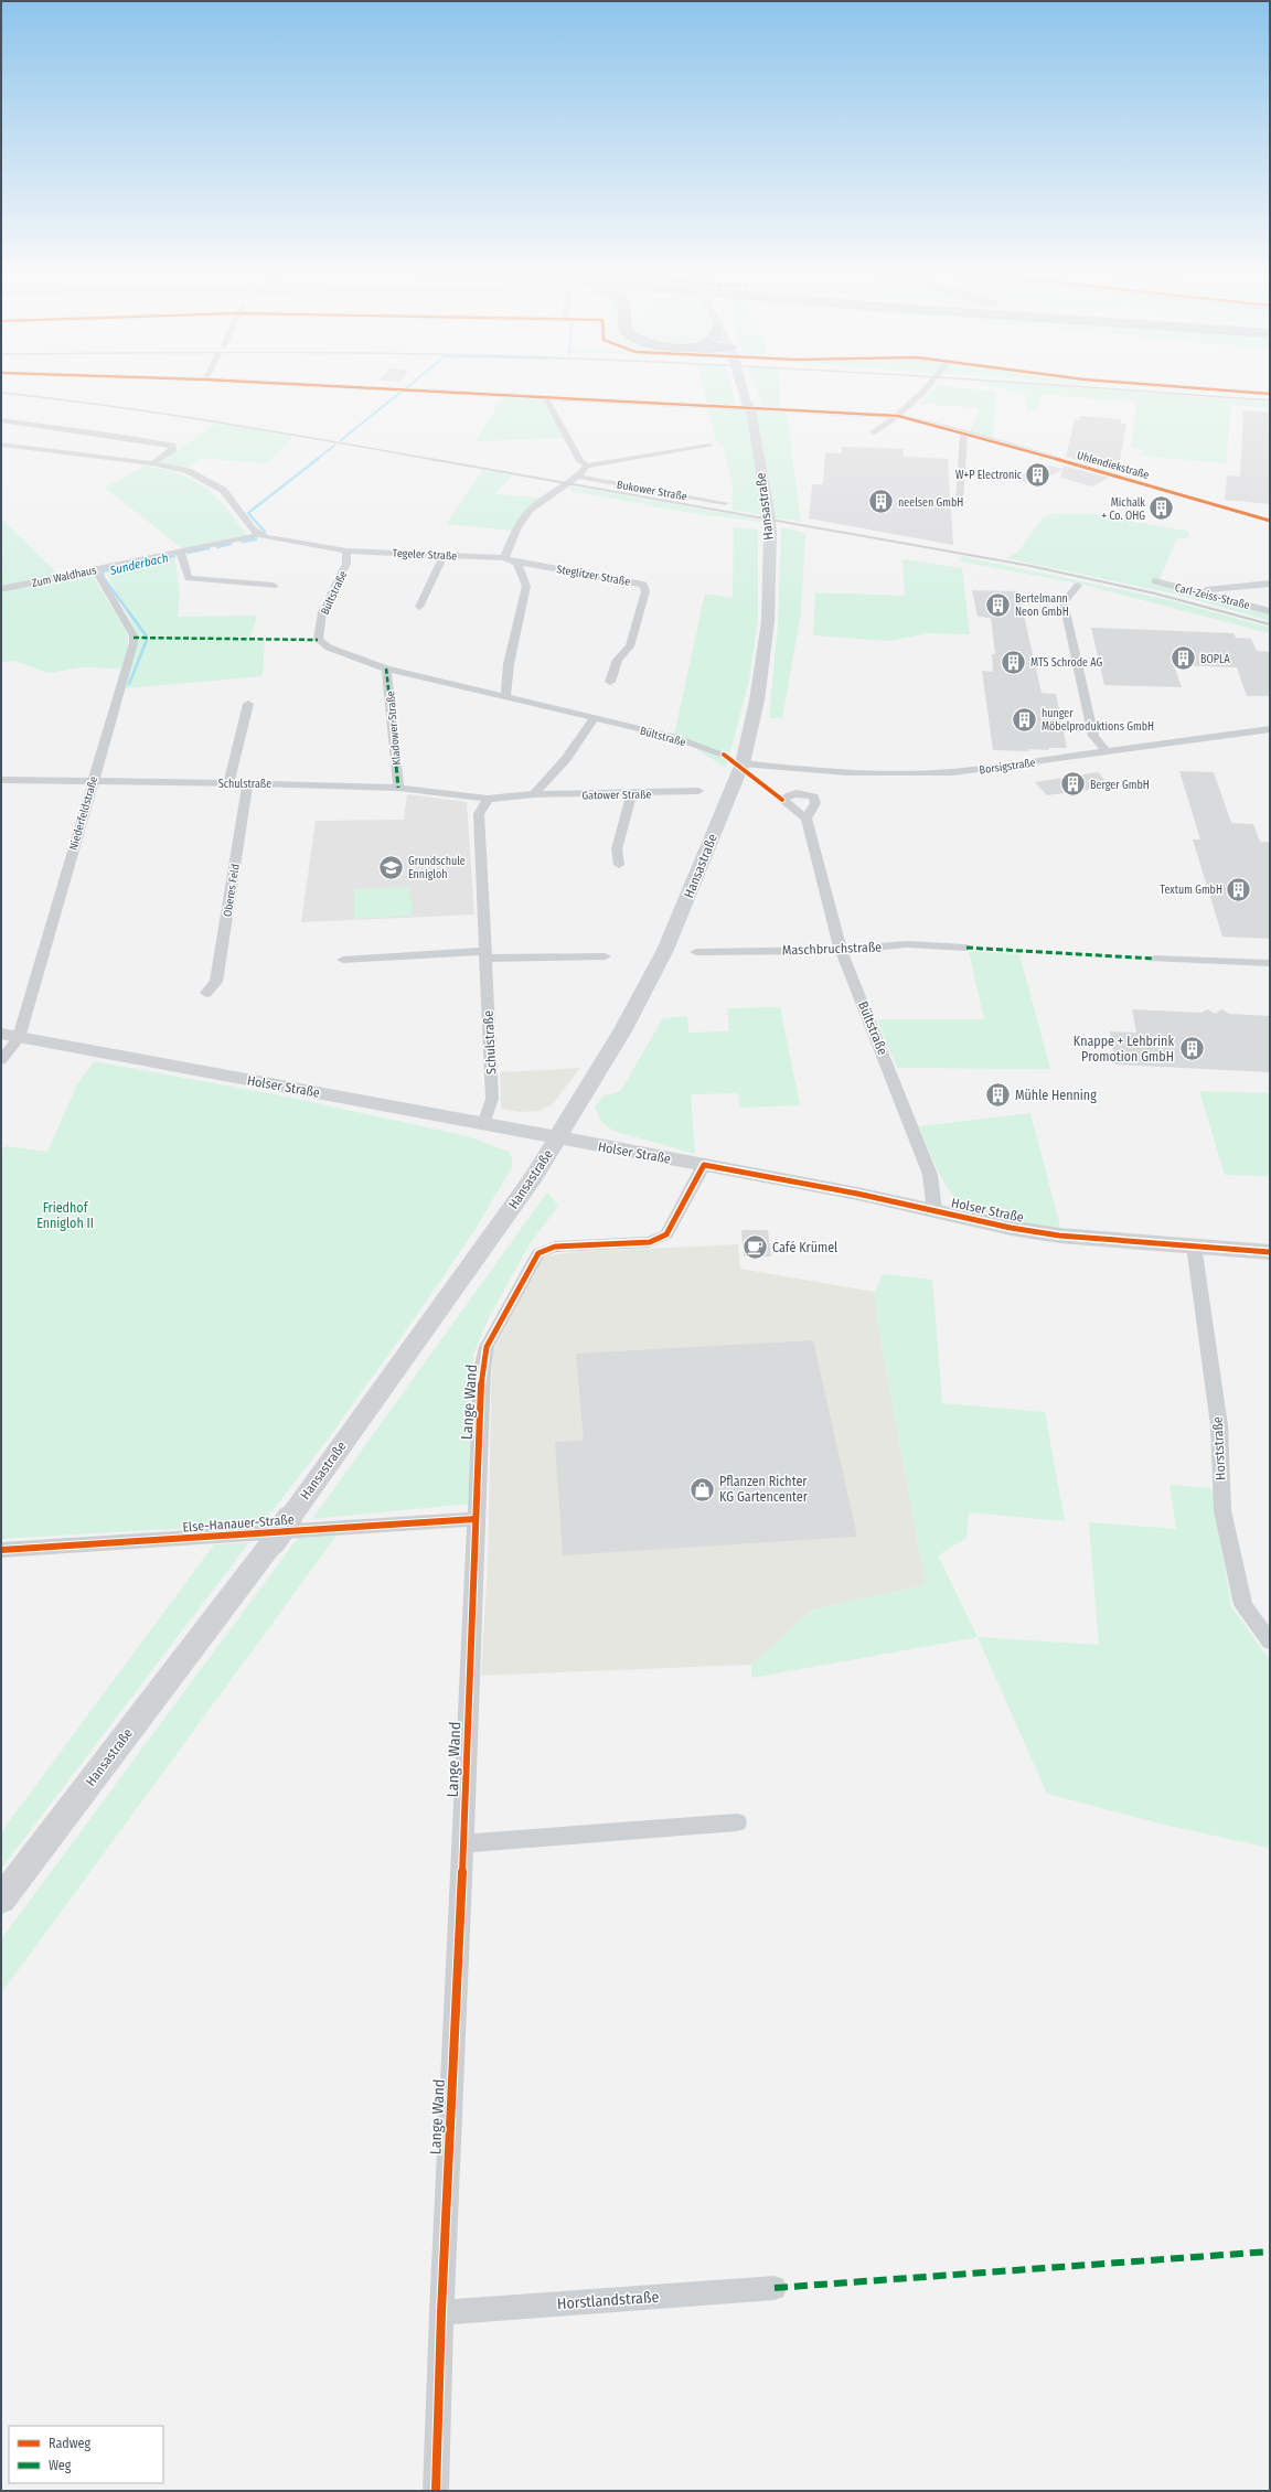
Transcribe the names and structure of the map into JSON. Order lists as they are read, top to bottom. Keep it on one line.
{"streets":{"main road":["Hansastraße","Holser Straße"],"street":["Uhlendiekstraße","Bukower Straße","Tegeler Straße","Steglitzer Straße","Zum Waldhaus","Bültstraße","Carl-Zeiss-Straße","Kladower Straße","Borsigstraße","Schulstraße","Gatower Straße","Niederfeldstraße","Oberes Feld","Maschbruchstraße","Lange Wand","Horststraße","Else-Hanauer-Straße","Horstlandstraße"]},"crossings":[["Hansastraße","Borsigstraße"],["Hansastraße","Holser Straße"],["Tegeler Straße","Steglitzer Straße"],["Tegeler Straße","Bültstraße"],["Zum Waldhaus","Bültstraße"],["Zum Waldhaus","Niederfeldstraße"],["Bültstraße","Kladower Straße"],["Bültstraße","Maschbruchstraße"],["Bültstraße","Holser Straße"],["Kladower Straße","Schulstraße"],["Schulstraße","Gatower Straße"],["Schulstraße","Niederfeldstraße"],["Schulstraße","Oberes Feld"],["Schulstraße","Holser Straße"],["Niederfeldstraße","Holser Straße"],["Holser Straße","Lange Wand"],["Holser Straße","Horststraße"],["Lange Wand","Else-Hanauer-Straße"],["Lange Wand","Horstlandstraße"]],"water":["Sunderbach"],"parks":["Friedhof Ennigloh II"],"places":{"building":["W+P Electronic","neelsen GmbH","Michalk + Co. OHG","Bertelmann Neon GmbH","BOPLA","MTS Schrode AG","hunger Möbelproduktions GmbH","Berger GmbH","Textum GmbH","Knappe + Lehbrink Promotion GmbH","Mühle Henning"],"school or university":["Grundschule Ennigloh"],"cafe":["Café Krümel"],"shop":["Pflanzen Richter KG Gartencenter"]},"legend":["Radweg","Weg"]}
